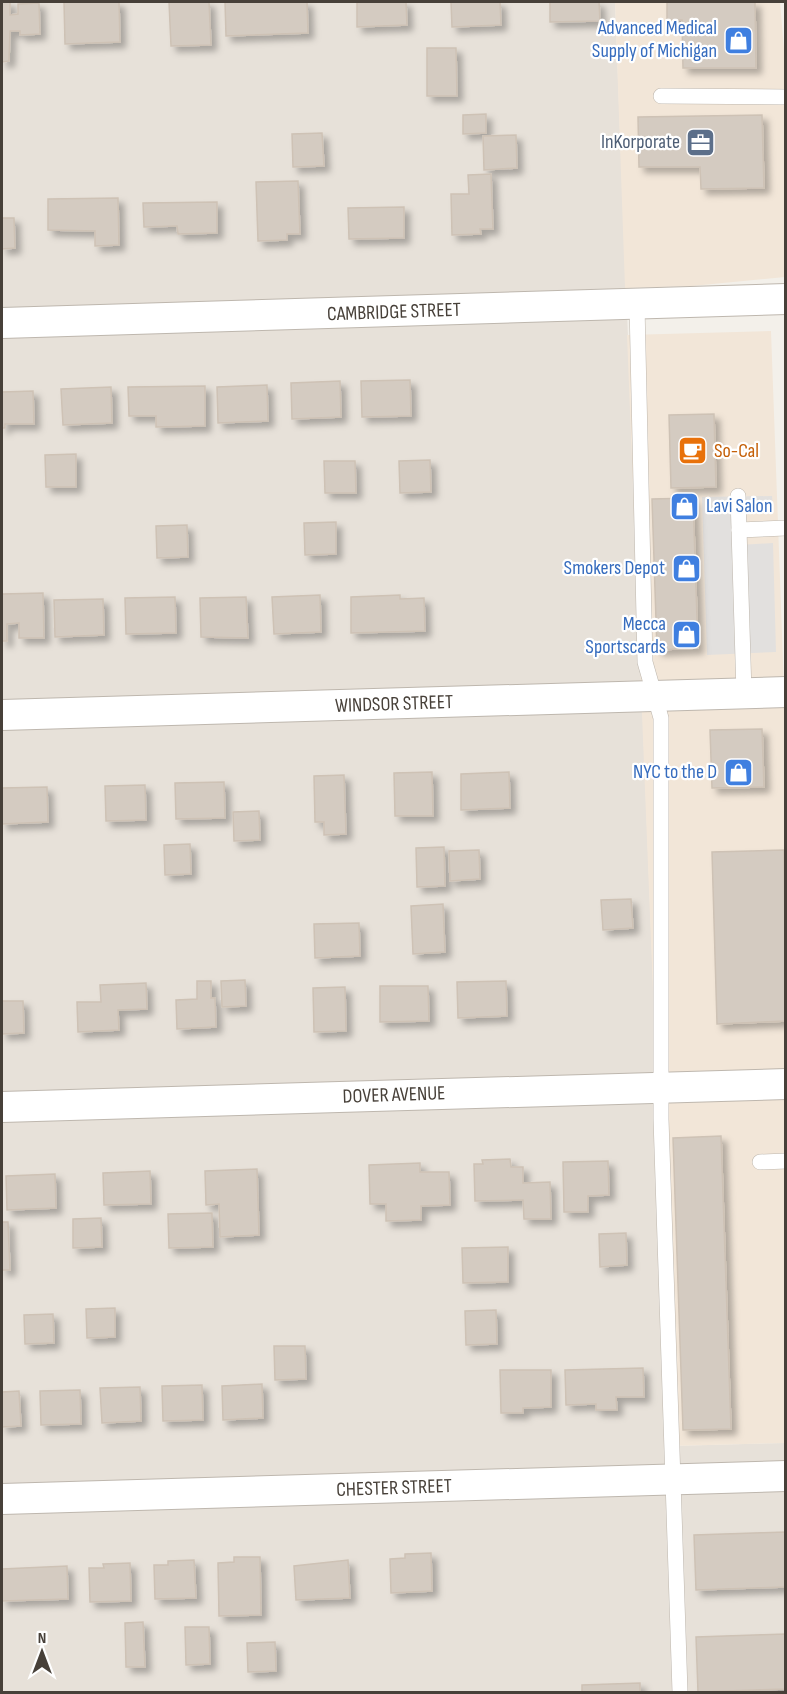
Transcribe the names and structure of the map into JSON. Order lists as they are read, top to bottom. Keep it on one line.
{"streets":{"street":["CAMBRIDGE STREET","WINDSOR STREET","DOVER AVENUE","CHESTER STREET"]},"places":{"shop":["Advanced Medical Supply of Michigan","Lavi Salon","Smokers Depot","Mecca Sportscards","NYC to the D"],"office":["InKorporate"],"cafe":["So-Cal"]},"north":"top"}
